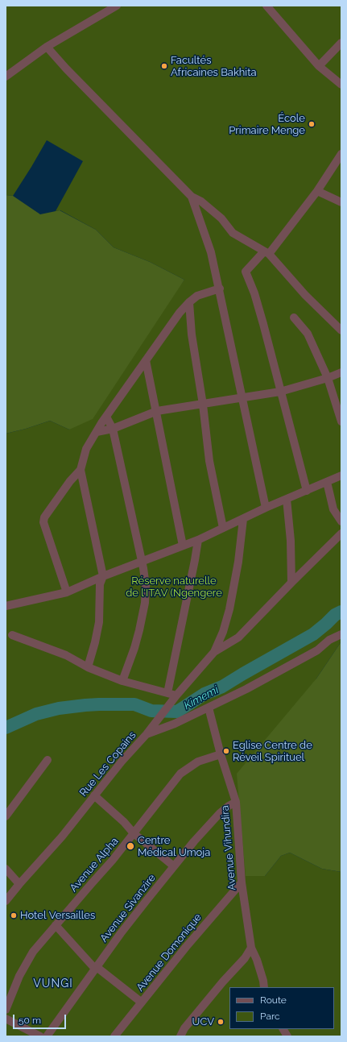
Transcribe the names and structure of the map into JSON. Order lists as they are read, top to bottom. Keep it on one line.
{"streets":{"street":["Rue Les Copains","Avenue Vihundira","Avenue Alpha","Avenue Sivanzire","Avenue Domonique"]},"crossings":[["Rue Les Copains","Avenue Vihundira"],["Avenue Vihundira","Avenue Alpha"],["Avenue Vihundira","Avenue Sivanzire"],["Avenue Vihundira","Avenue Domonique"]],"districts":["VUNGI"],"water":["Kimemi"],"parks":["Réserve naturelle de l'ITAV (Ngengere"],"places":["Facultés Africaines Bakhita","École Primaire Menge","Eglise Centre de Réveil Spirituel","Centre Médical Umoja","Hotel Versailles","UCV"],"legend":["Route","Parc"],"scale_bar":"50 m"}
